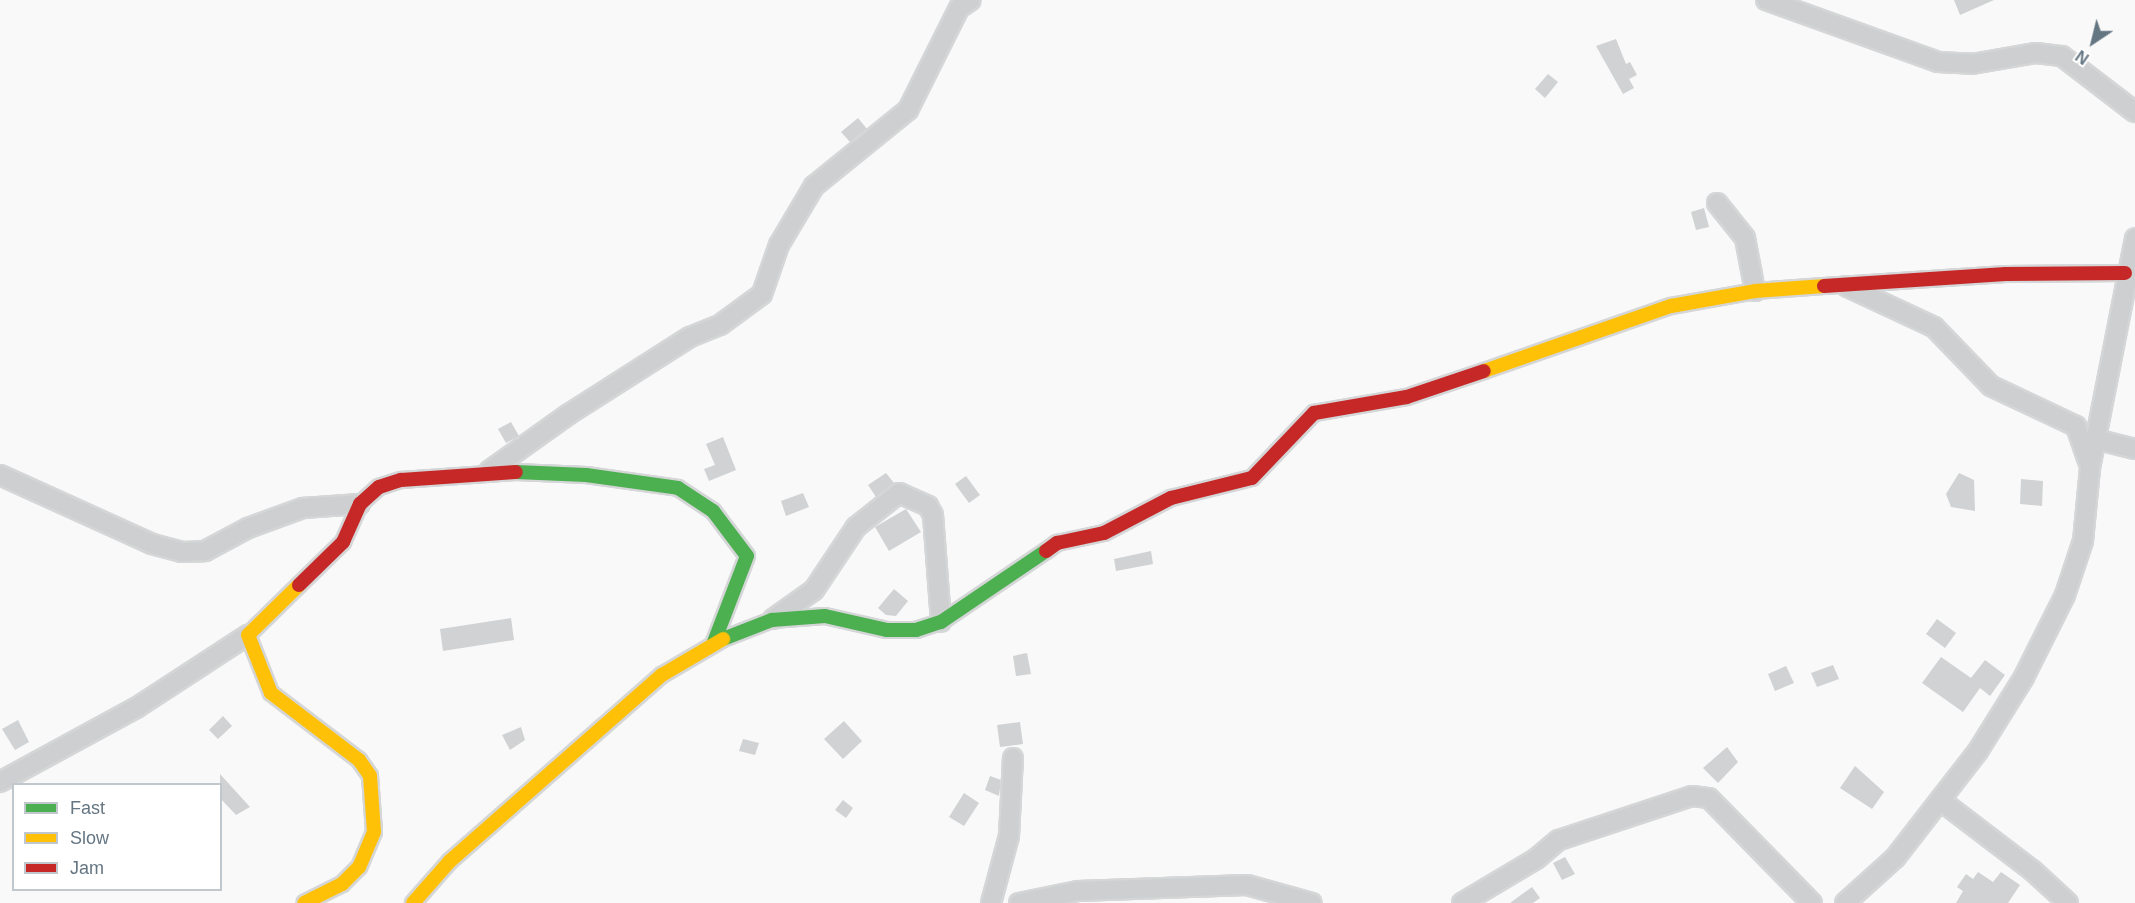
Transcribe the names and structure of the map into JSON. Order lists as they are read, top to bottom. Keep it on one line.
{"legend":["Fast","Slow","Jam"],"north":"bottom left"}
